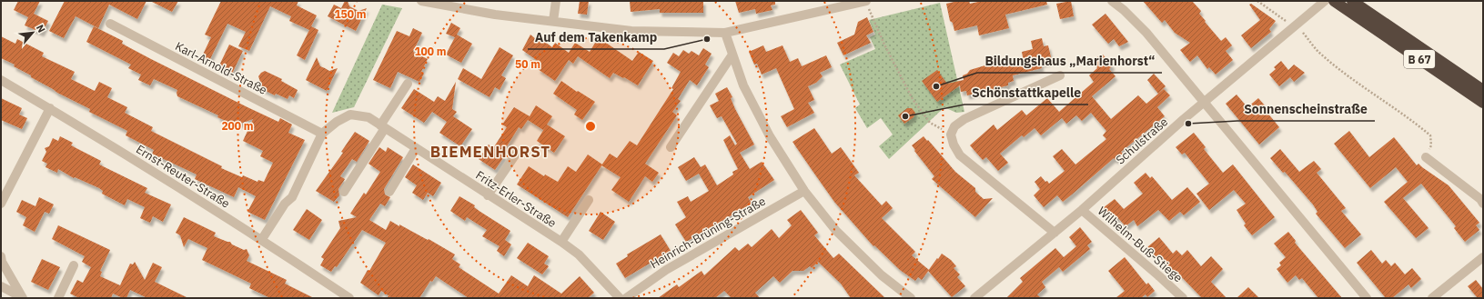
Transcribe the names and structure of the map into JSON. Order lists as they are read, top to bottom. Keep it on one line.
{"streets":{"highway":["B 67"],"street":["Karl-Arnold-Straße","Schulstraße","Ernst-Reuter-Straße","Fritz-Erler-Straße","Heinrich-Brüning-Straße","Wilhelm-Buß-Stiege"]},"crossings":[["Karl-Arnold-Straße","Fritz-Erler-Straße"],["Schulstraße","Wilhelm-Buß-Stiege"],["Ernst-Reuter-Straße","Fritz-Erler-Straße"]],"districts":["BIEMENHORST"],"places":["Auf dem Takenkamp","Bildungshaus „Marienhorst“","Schönstattkapelle","Sonnenscheinstraße"],"north":"top right","rings":["150 m","100 m","50 m","200 m"]}
